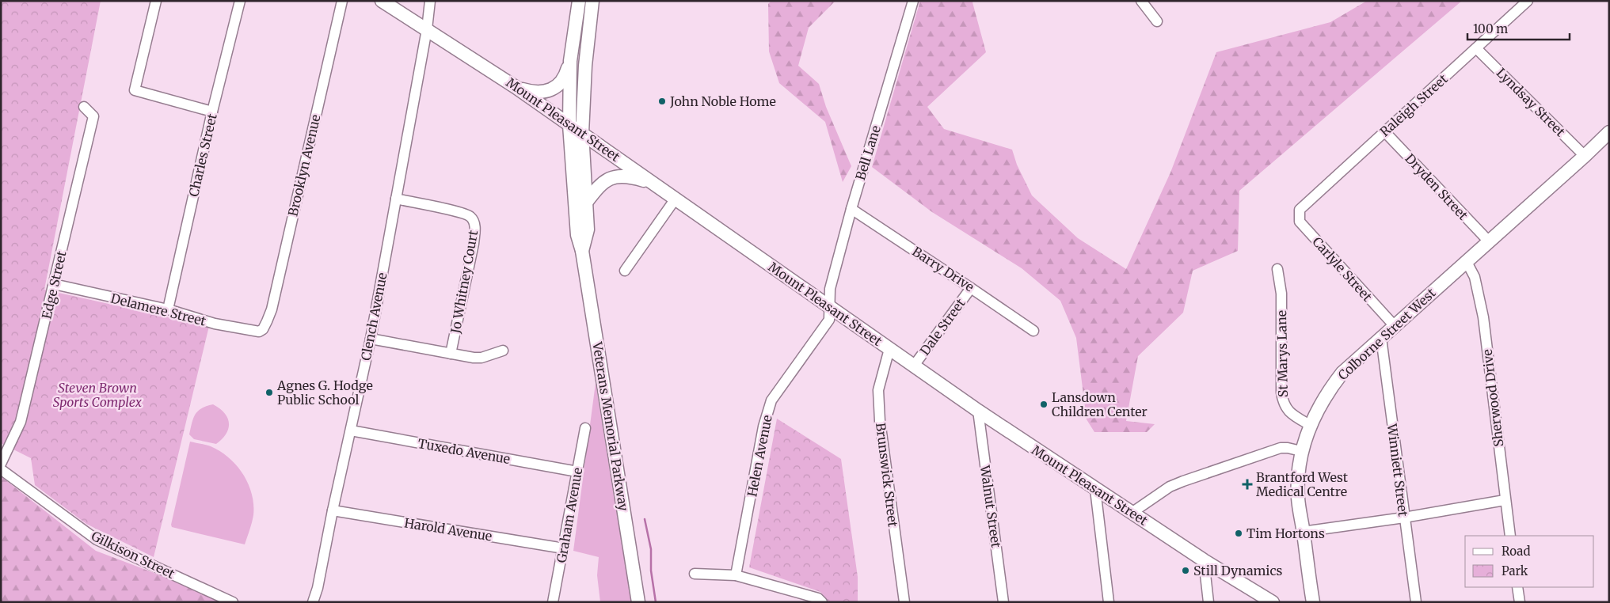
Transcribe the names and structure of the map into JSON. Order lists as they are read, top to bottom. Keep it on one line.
{"streets":{"main road":["Mount Pleasant Street","Colborne Street West","Veterans Memorial Parkway"],"street":["Lyndsay Street","Raleigh Street","Bell Lane","Charles Street","Brooklyn Avenue","Dryden Street","Barry Drive","Carlyle Street","Jo Whitney Court","Edge Street","Delamere Street","Clench Avenue","Dale Street","St Marys Lane","Sherwood Drive","Tuxedo Avenue","Helen Avenue","Winniett Street","Brunswick Street","Walnut Street","Graham Avenue","Harold Avenue","Gilkison Street"]},"crossings":[["Lyndsay Street","Raleigh Street"],["Lyndsay Street","Colborne Street West"],["Raleigh Street","Dryden Street"],["Raleigh Street","Carlyle Street"],["Mount Pleasant Street","Bell Lane"],["Mount Pleasant Street","Clench Avenue"],["Mount Pleasant Street","Dale Street"],["Mount Pleasant Street","Veterans Memorial Parkway"],["Mount Pleasant Street","Helen Avenue"],["Mount Pleasant Street","Brunswick Street"],["Mount Pleasant Street","Walnut Street"],["Bell Lane","Barry Drive"],["Bell Lane","Helen Avenue"],["Charles Street","Delamere Street"],["Brooklyn Avenue","Delamere Street"],["Dryden Street","Colborne Street West"],["Barry Drive","Dale Street"],["Carlyle Street","Colborne Street West"],["Jo Whitney Court","Clench Avenue"],["Edge Street","Delamere Street"],["Clench Avenue","Tuxedo Avenue"],["Clench Avenue","Harold Avenue"],["Colborne Street West","St Marys Lane"],["Colborne Street West","Sherwood Drive"],["Colborne Street West","Winniett Street"],["Tuxedo Avenue","Graham Avenue"],["Graham Avenue","Harold Avenue"]],"parks":["Steven Brown Sports Complex"],"places":{"other":["John Noble Home","Agnes G. Hodge Public School","Lansdown Children Center","Tim Hortons","Still Dynamics"],"health":["Brantford West Medical Centre"]},"legend":["Road","Park"],"scale_bar":"100 m"}
